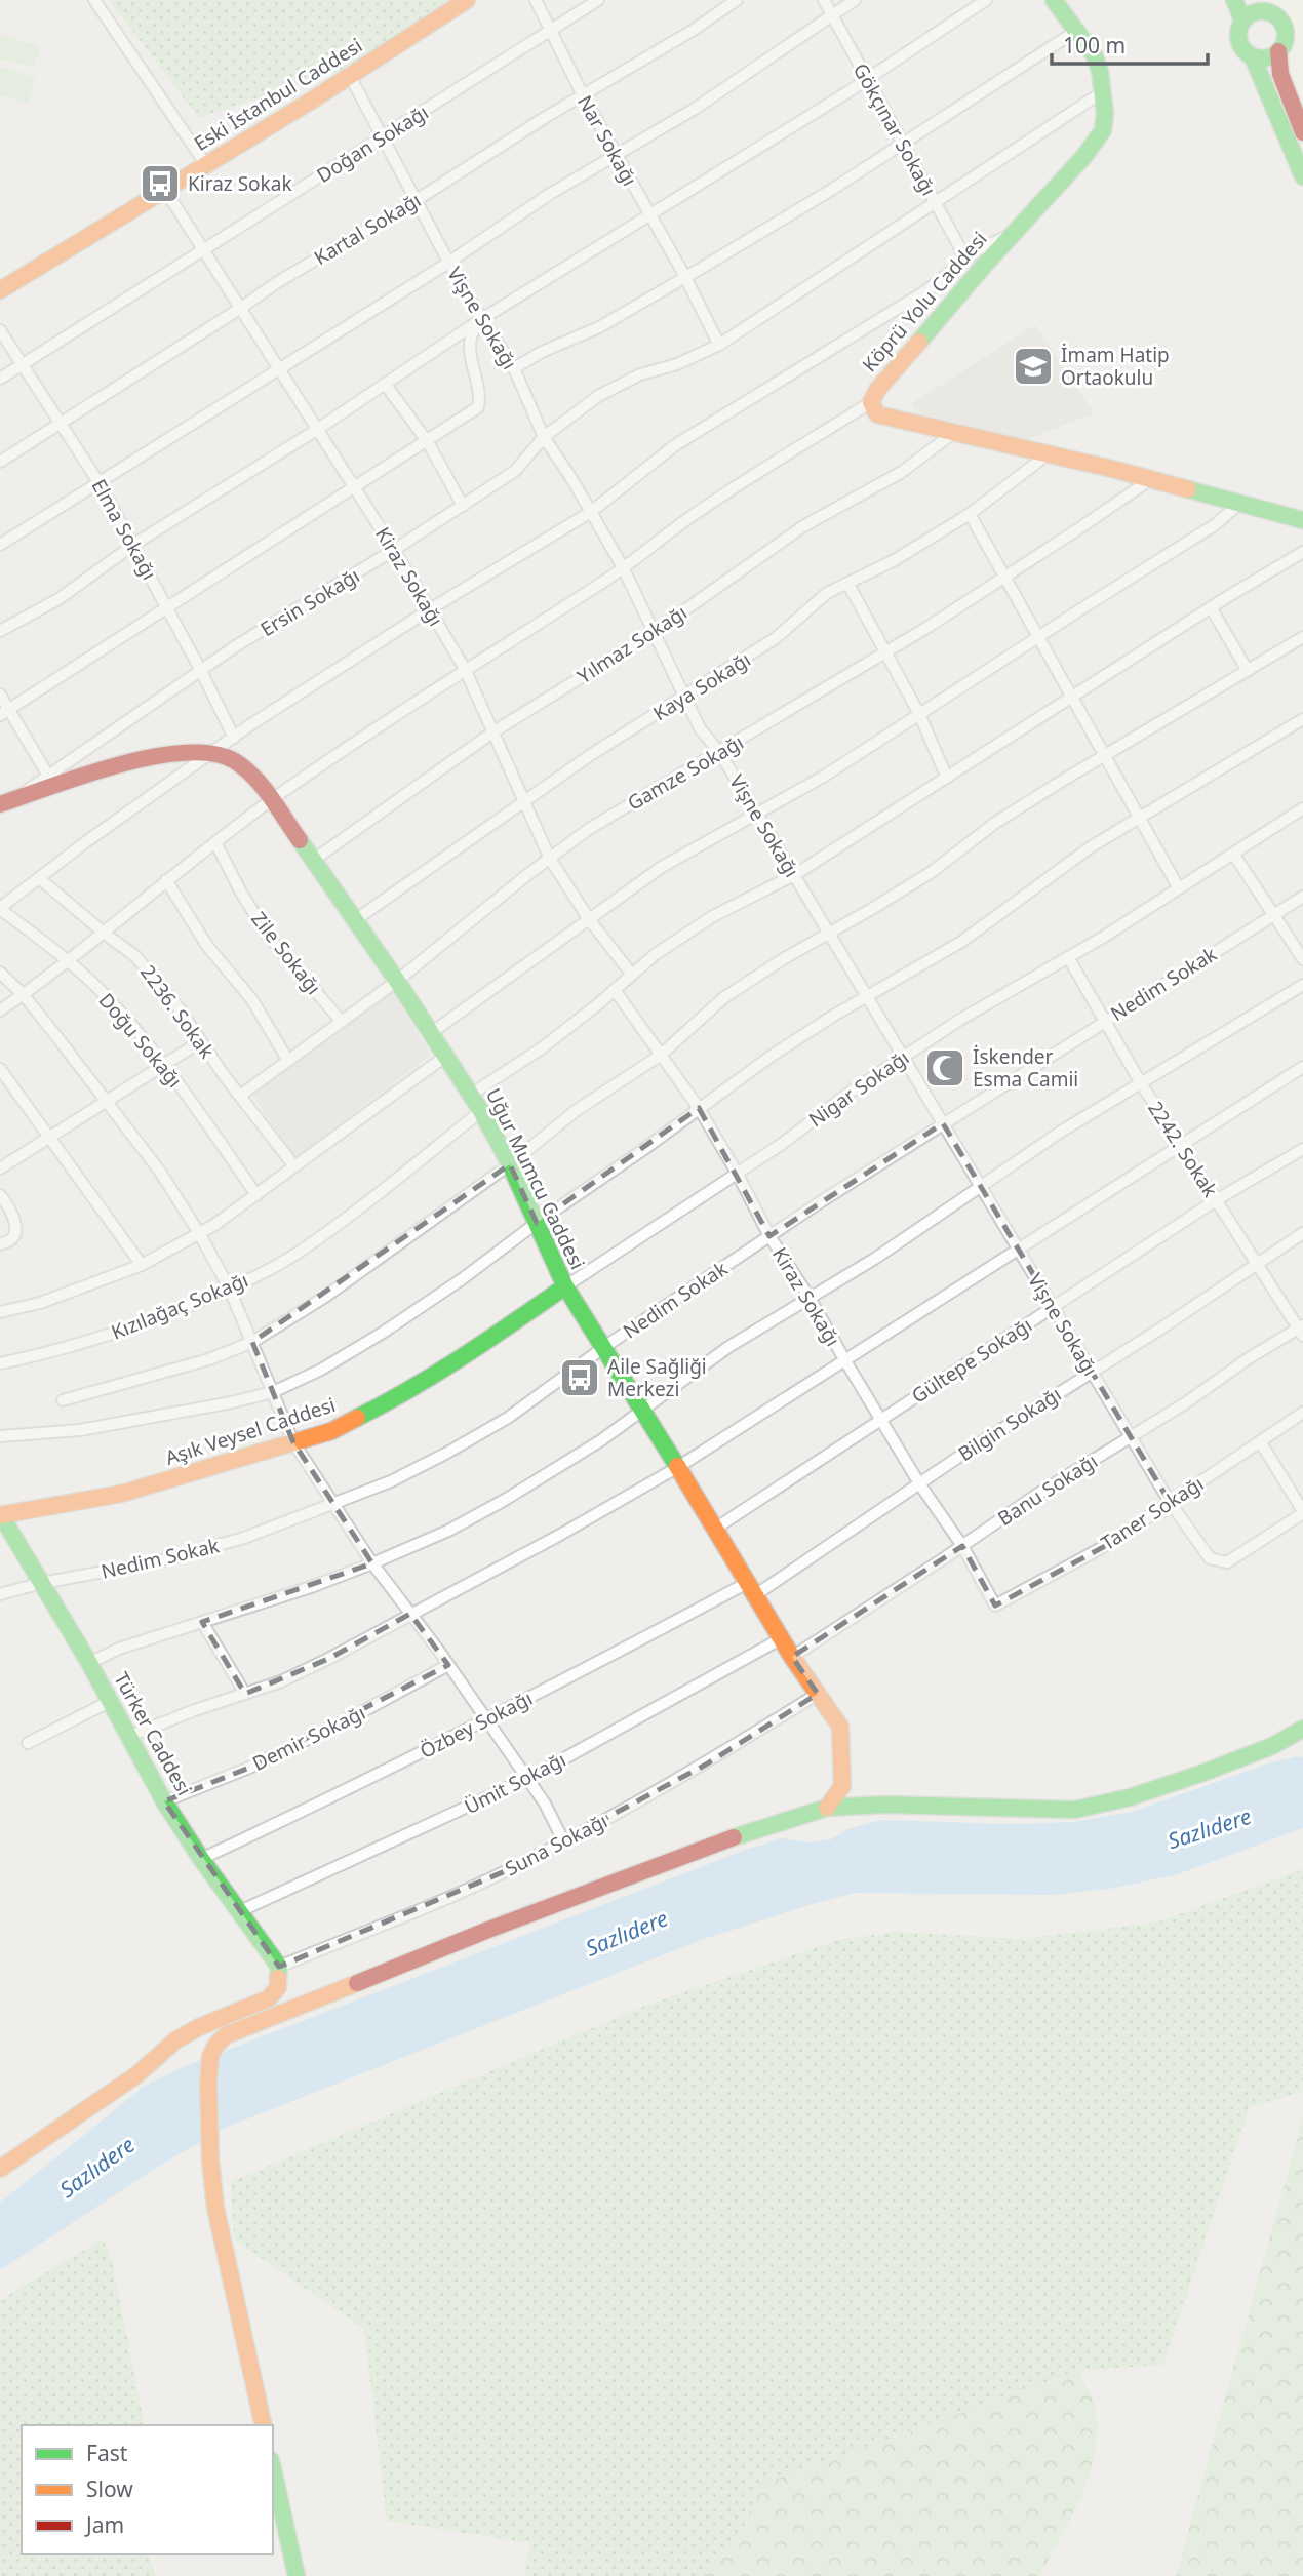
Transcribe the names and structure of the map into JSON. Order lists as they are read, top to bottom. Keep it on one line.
{"streets":{"street":["Eski İstanbul Caddesi","Gökçınar Sokağı","Nar Sokağı","Doğan Sokağı","Kartal Sokağı","Köprü Yolu Caddesi","Vişne Sokağı","Elma Sokağı","Kiraz Sokağı","Ersin Sokağı","Yılmaz Sokağı","Kaya Sokağı","Gamze Sokağı","Zile Sokağı","Nedim Sokak","2236. Sokak","Doğu Sokağı","Nigar Sokağı","2242. Sokak","Uğur Mumcu Caddesi","Kızılağaç Sokağı","Gültepe Sokağı","Bilgin Sokağı","Aşık Veysel Caddesi","Banu Sokağı","Taner Sokağı","Özbey Sokağı","Türker Caddesi","Demir Sokağı","Ümit Sokağı","Suna Sokağı"]},"crossings":[["Eski İstanbul Caddesi","Vişne Sokağı"],["Eski İstanbul Caddesi","Kiraz Sokağı"],["Gökçınar Sokağı","Ersin Sokağı"],["Nar Sokağı","Doğan Sokağı"],["Nar Sokağı","Kartal Sokağı"],["Nar Sokağı","Ersin Sokağı"],["Doğan Sokağı","Vişne Sokağı"],["Doğan Sokağı","Elma Sokağı"],["Doğan Sokağı","Kiraz Sokağı"],["Kartal Sokağı","Vişne Sokağı"],["Kartal Sokağı","Elma Sokağı"],["Kartal Sokağı","Kiraz Sokağı"],["Köprü Yolu Caddesi","Ersin Sokağı"],["Köprü Yolu Caddesi","Yılmaz Sokağı"],["Köprü Yolu Caddesi","Kaya Sokağı"],["Köprü Yolu Caddesi","Gamze Sokağı"],["Vişne Sokağı","Ersin Sokağı"],["Vişne Sokağı","Yılmaz Sokağı"],["Vişne Sokağı","Kaya Sokağı"],["Vişne Sokağı","Gamze Sokağı"],["Vişne Sokağı","Nedim Sokak"],["Vişne Sokağı","Nigar Sokağı"],["Vişne Sokağı","Gültepe Sokağı"],["Vişne Sokağı","Bilgin Sokağı"],["Vişne Sokağı","Banu Sokağı"],["Vişne Sokağı","Taner Sokağı"],["Elma Sokağı","Ersin Sokağı"],["Kiraz Sokağı","Ersin Sokağı"],["Kiraz Sokağı","Yılmaz Sokağı"],["Kiraz Sokağı","Kaya Sokağı"],["Kiraz Sokağı","Gamze Sokağı"],["Kiraz Sokağı","Nedim Sokak"],["Kiraz Sokağı","Nigar Sokağı"],["Kiraz Sokağı","Gültepe Sokağı"],["Kiraz Sokağı","Bilgin Sokağı"],["Kiraz Sokağı","Banu Sokağı"],["Kiraz Sokağı","Taner Sokağı"],["Ersin Sokağı","Uğur Mumcu Caddesi"],["Yılmaz Sokağı","Uğur Mumcu Caddesi"],["Kaya Sokağı","Uğur Mumcu Caddesi"],["Gamze Sokağı","Zile Sokağı"],["Gamze Sokağı","2236. Sokak"],["Gamze Sokağı","Uğur Mumcu Caddesi"],["Nedim Sokak","2242. Sokak"],["Nedim Sokak","Uğur Mumcu Caddesi"],["Nedim Sokak","Türker Caddesi"],["Nigar Sokağı","2242. Sokak"],["Nigar Sokağı","Uğur Mumcu Caddesi"],["Nigar Sokağı","Aşık Veysel Caddesi"],["2242. Sokak","Gültepe Sokağı"],["2242. Sokak","Bilgin Sokağı"],["2242. Sokak","Banu Sokağı"],["Uğur Mumcu Caddesi","Kızılağaç Sokağı"],["Uğur Mumcu Caddesi","Gültepe Sokağı"],["Uğur Mumcu Caddesi","Bilgin Sokağı"],["Uğur Mumcu Caddesi","Aşık Veysel Caddesi"],["Uğur Mumcu Caddesi","Banu Sokağı"],["Uğur Mumcu Caddesi","Özbey Sokağı"],["Uğur Mumcu Caddesi","Ümit Sokağı"],["Uğur Mumcu Caddesi","Suna Sokağı"],["Bilgin Sokağı","Özbey Sokağı"],["Aşık Veysel Caddesi","Türker Caddesi"],["Özbey Sokağı","Türker Caddesi"],["Türker Caddesi","Demir Sokağı"],["Türker Caddesi","Ümit Sokağı"],["Türker Caddesi","Suna Sokağı"]],"water":["Sazlıdere"],"places":{"bus stop":["Kiraz Sokak","Aile Sağliği Merkezi"],"school or university":["İmam Hatip Ortaokulu"],"mosque":["İskender Esma Camii"]},"legend":["Fast","Slow","Jam"],"scale_bar":"100 m"}
